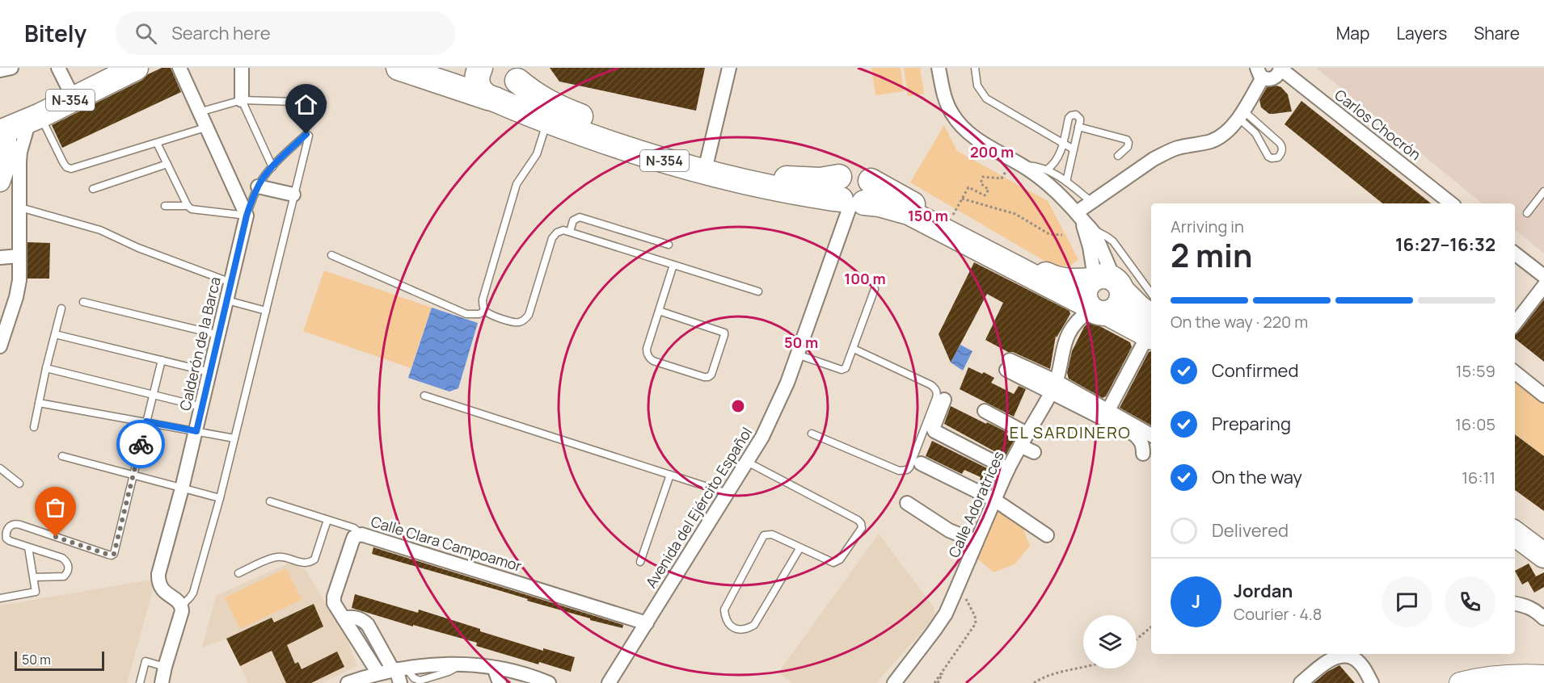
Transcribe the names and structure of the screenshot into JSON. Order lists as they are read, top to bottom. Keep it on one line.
{"streets":{"highway":["N-354"],"street":["Carlos Chocrón","Calderón de la Barca","Calle Adoratrices","Avenida del Ejército Español","Calle Clara Campoamor"]},"crossings":[["N-354","Calle Adoratrices"],["N-354","Avenida del Ejército Español"],["Avenida del Ejército Español","Calle Clara Campoamor"]],"districts":["EL SARDINERO"],"scale_bar":"50 m","page":{"header":"Bitely","search":"Search here","nav":["Map","Layers","Share"],"heading":["2 min","Arriving in","16:27–16:32"],"panel":["Jordan","Courier · 4.8"],"bar":"On the way · 220 m","list":[["Confirmed","15:59"],["Preparing","16:05"],["On the way","16:11"],"Delivered"],"round":"J","scale":"50 m"},"rings":["200 m","150 m","100 m","50 m"]}
